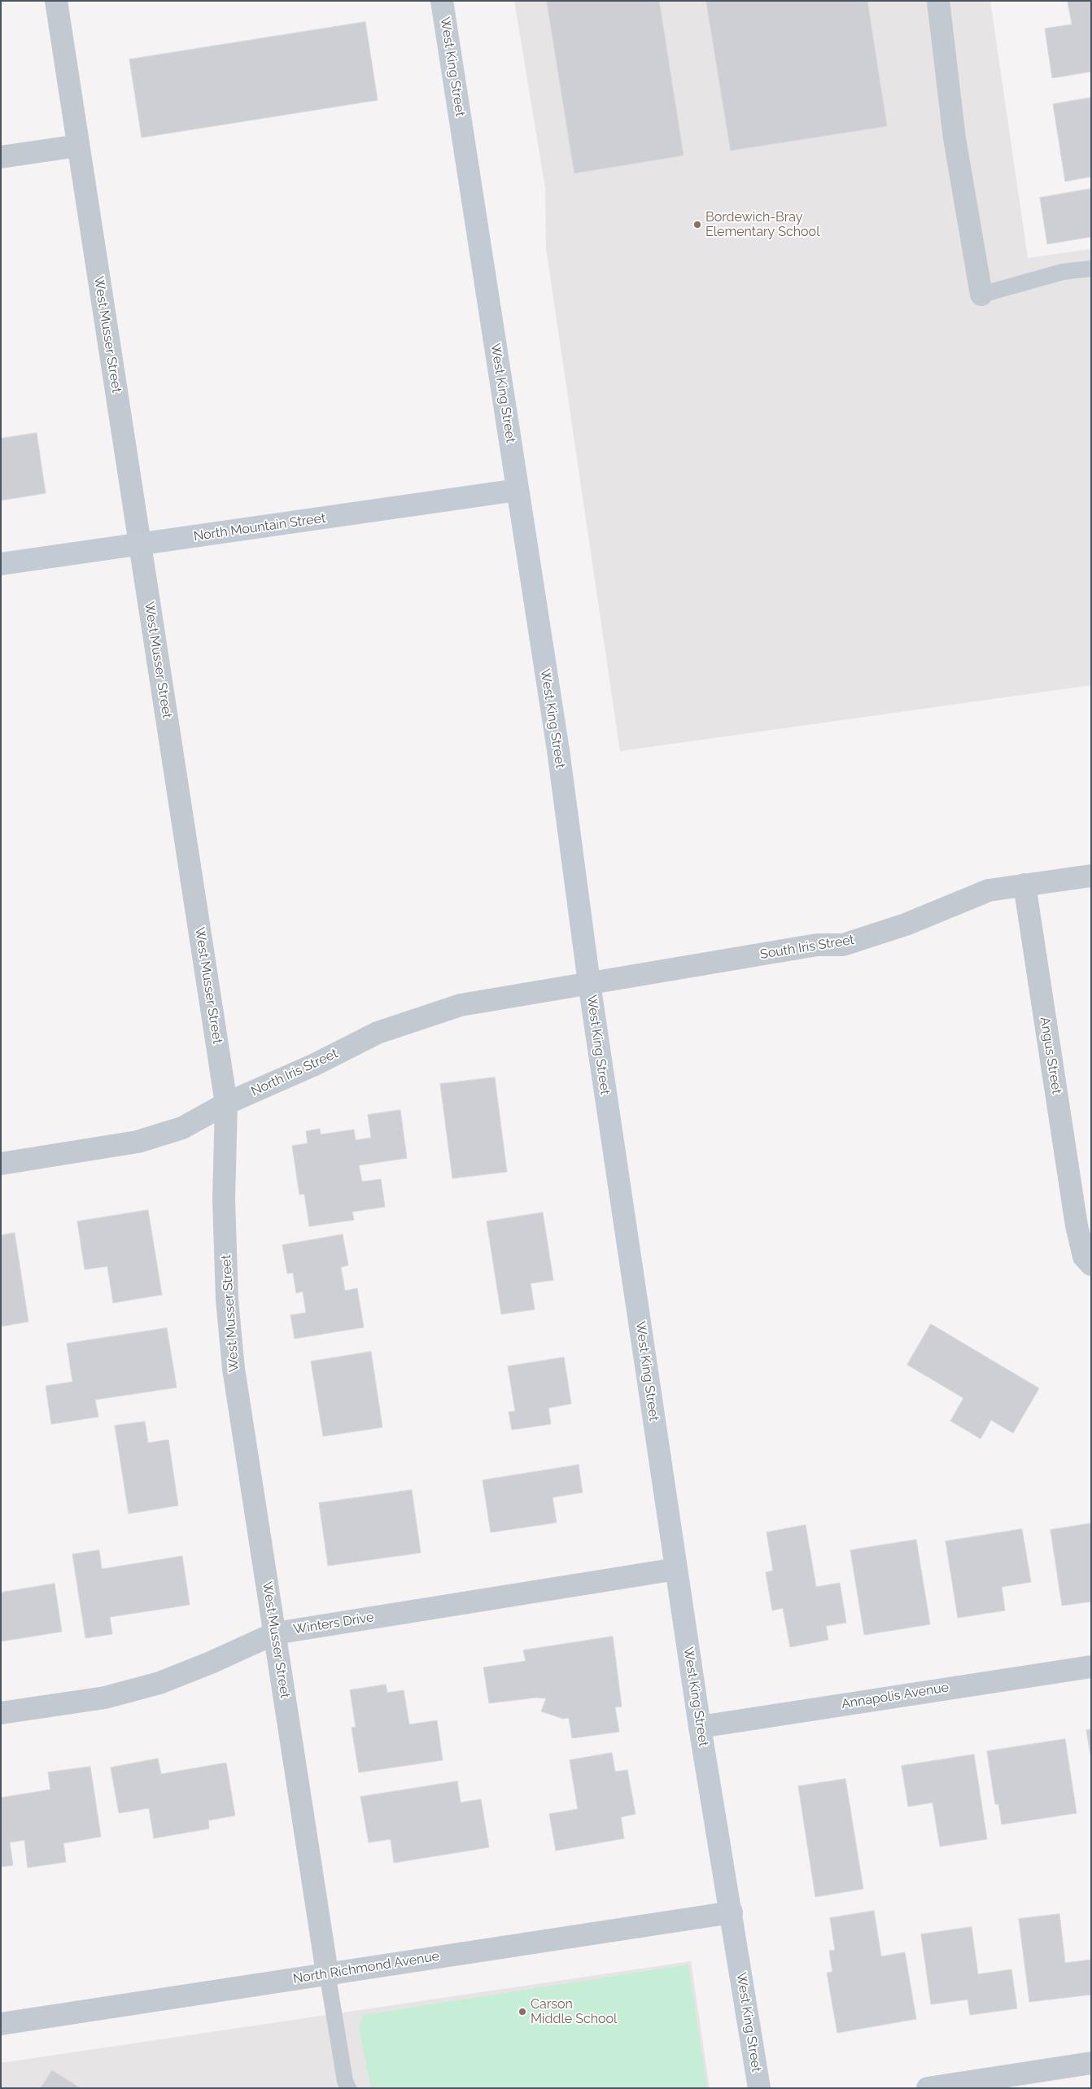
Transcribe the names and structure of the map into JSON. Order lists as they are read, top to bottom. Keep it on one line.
{"streets":{"street":["West King Street","West Musser Street","North Mountain Street","South Iris Street","Angus Street","North Iris Street","Winters Drive","Annapolis Avenue","North Richmond Avenue"]},"crossings":[["West King Street","North Mountain Street"],["West King Street","South Iris Street"],["West King Street","North Iris Street"],["West King Street","Winters Drive"],["West King Street","Annapolis Avenue"],["West King Street","North Richmond Avenue"],["West Musser Street","North Mountain Street"],["West Musser Street","North Iris Street"],["West Musser Street","Winters Drive"],["West Musser Street","North Richmond Avenue"],["South Iris Street","Angus Street"],["South Iris Street","North Iris Street"]],"places":["Bordewich-Bray Elementary School","Carson Middle School"]}
